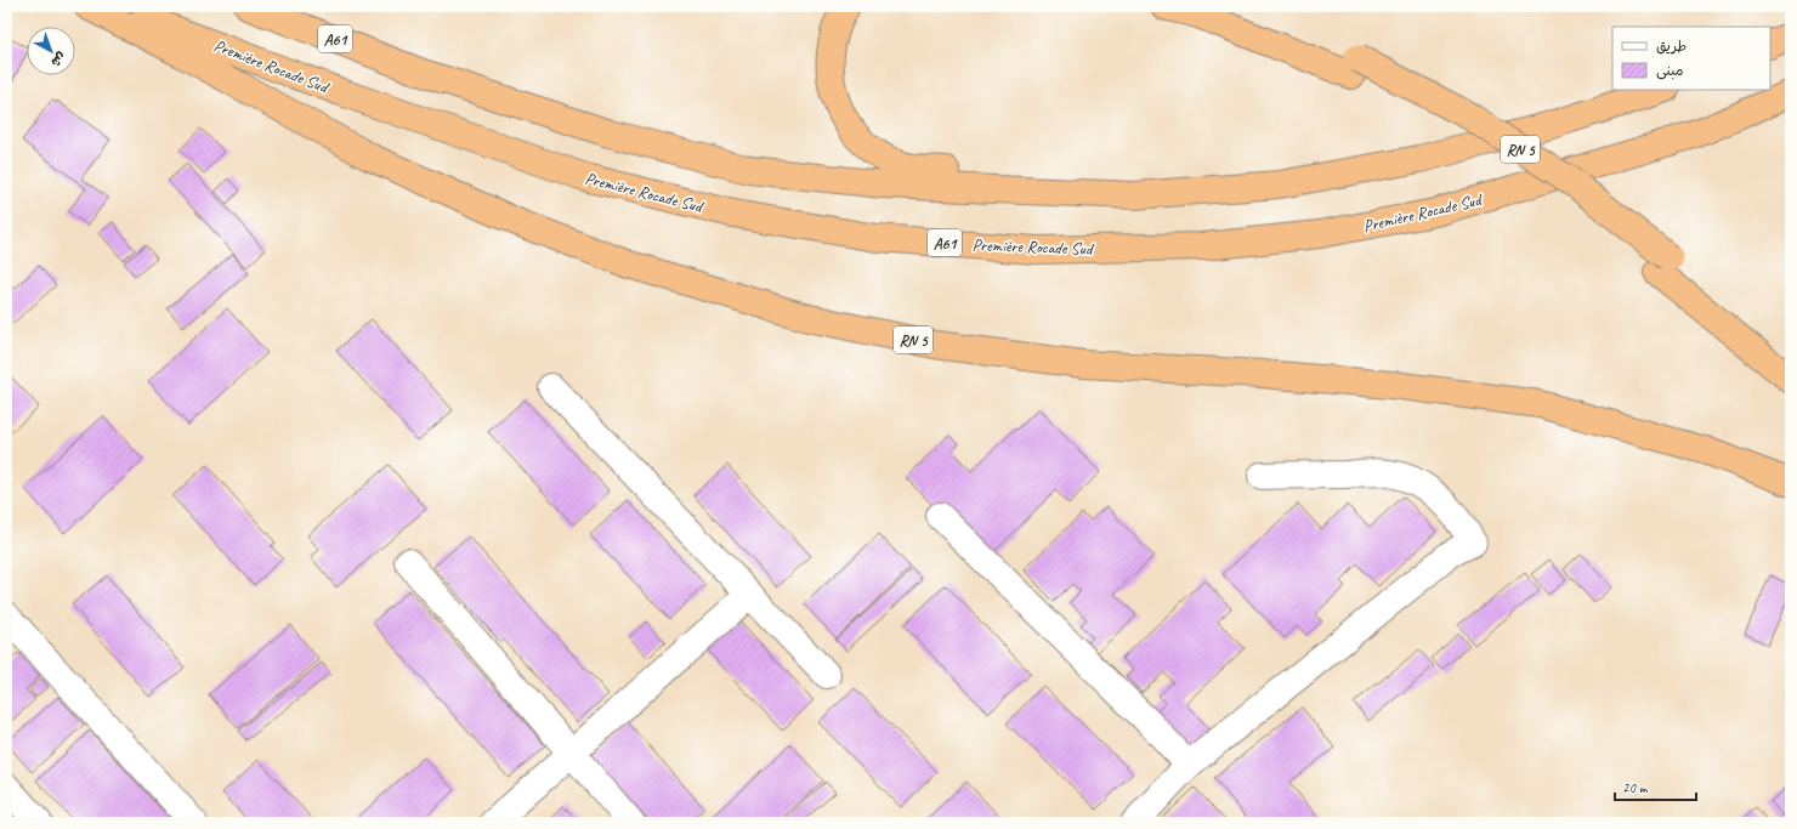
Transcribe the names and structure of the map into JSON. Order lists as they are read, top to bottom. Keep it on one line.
{"streets":{"highway":["A61","Première Rocade Sud","RN 5"]},"legend":["طريق","مبنى"],"scale_bar":"20 m","north":"bottom right"}
